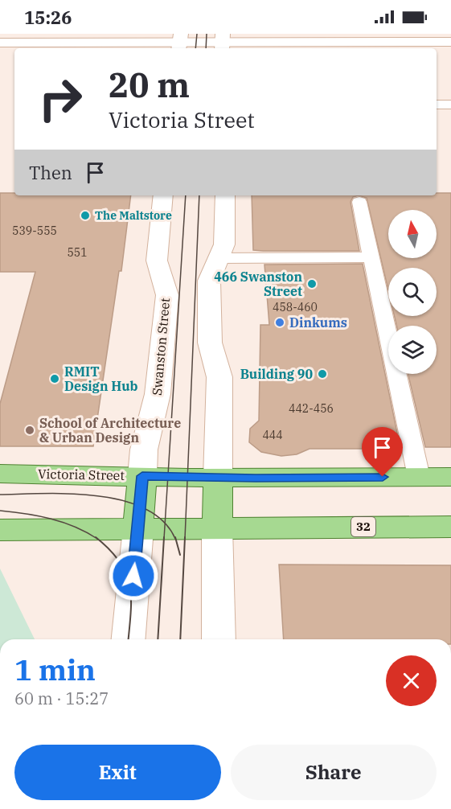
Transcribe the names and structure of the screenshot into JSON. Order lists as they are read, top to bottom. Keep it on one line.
{"streets":{"main road":["Swanston Street","Victoria Street","32"]},"crossings":[["Swanston Street","Victoria Street"],["Swanston Street","32"]],"places":["The Maltstore","466 Swanston Street","Dinkums","Building 90","RMIT Design Hub","School of Architecture & Urban Design"],"house_numbers":["539-555","551","458-460","442-456","444"],"north":"top","page":{"status":"15:26","turn":["20 m","Victoria Street"],"then":"Then","heading":["1 min","60 m · 15:27"],"buttons":["Exit","Share"]}}
